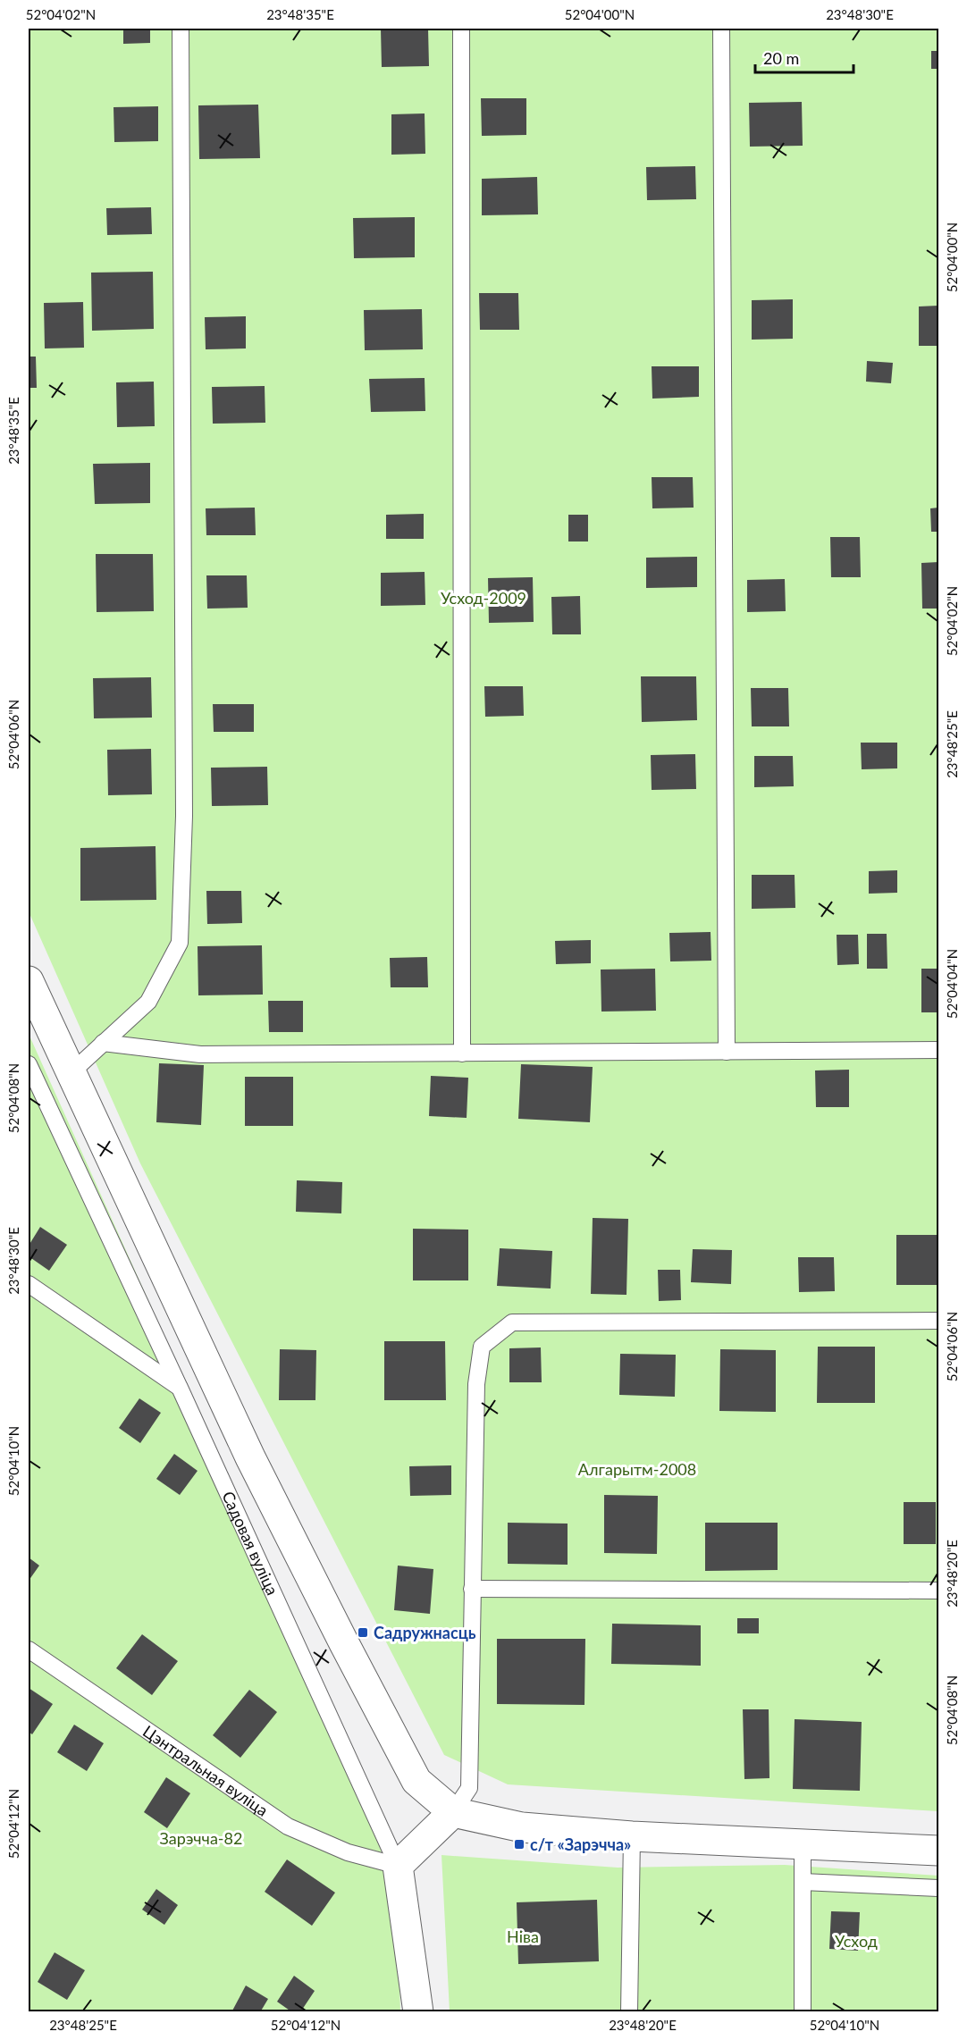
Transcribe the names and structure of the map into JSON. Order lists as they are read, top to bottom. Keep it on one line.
{"streets":{"lane":["Садовая вуліца","Цэнтральная вуліца"]},"crossings":[["Садовая вуліца","Цэнтральная вуліца"]],"parks":["Усход-2009","Алгарытм-2008","Зарэчча-82","Ніва","Усход"],"places":{"transit":["Садружнасць","с/т «Зарэчча»"]},"scale_bar":"20 m","coordinates":["52°04'02\"N","23°48'35\"E","52°04'00\"N","23°48'30\"E","52°04'06\"N","23°48'25\"E","52°04'04\"N","52°04'08\"N","52°04'10\"N","23°48'20\"E","52°04'12\"N"]}
